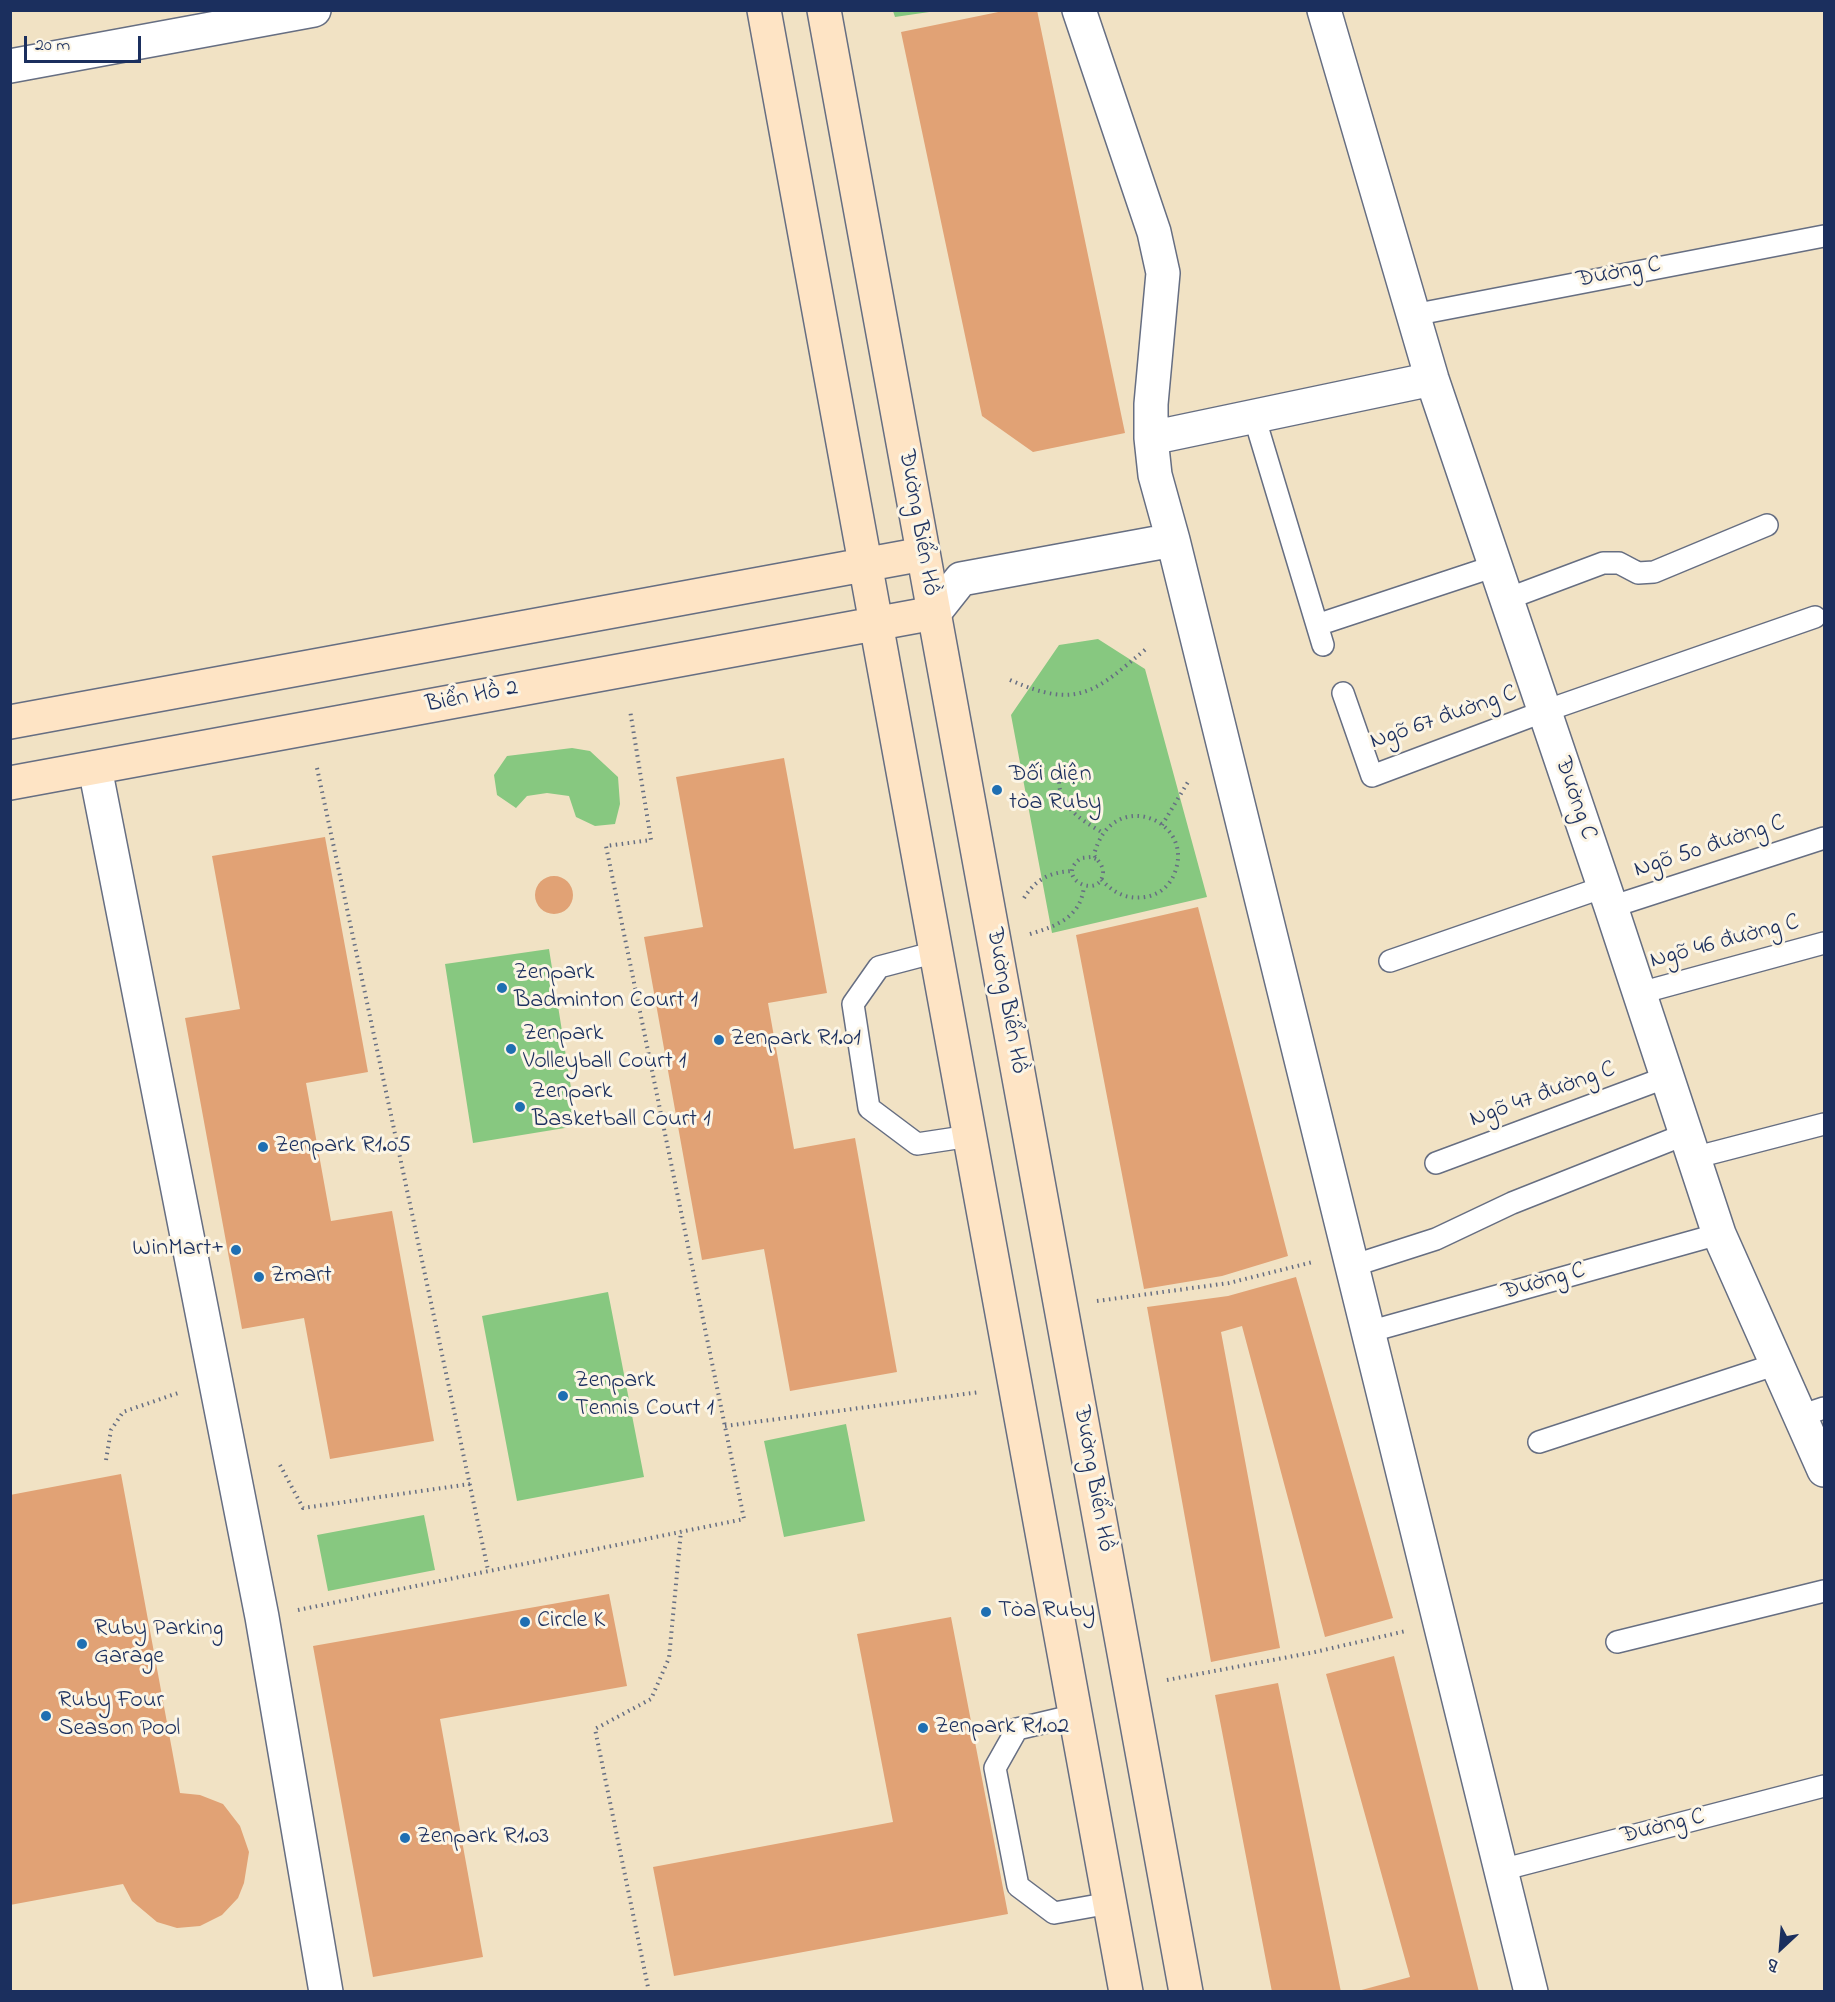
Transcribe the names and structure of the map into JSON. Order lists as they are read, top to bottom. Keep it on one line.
{"streets":{"street":["Đường C","Đường Biển Hồ","Biển Hồ 2"],"lane":["Ngõ 67 đường C","Ngõ 50 đường C","Ngõ 46 đường C","Ngõ 47 đường C"]},"crossings":[["Đường C","Ngõ 67 đường C"],["Đường C","Ngõ 50 đường C"],["Đường C","Ngõ 46 đường C"],["Đường C","Ngõ 47 đường C"],["Đường Biển Hồ","Biển Hồ 2"]],"places":["Đối diện tòa Ruby","Zenpark Badminton Court 1","Zenpark R1.01","Zenpark Volleyball Court 1","Zenpark Basketball Court 1","Zenpark R1.05","WinMart+","Zmart","Zenpark Tennis Court 1","Tòa Ruby","Circle K","Ruby Parking Garage","Ruby Four Season Pool","Zenpark R1.02","Zenpark R1.03"],"scale_bar":"20 m","north":"bottom left"}
